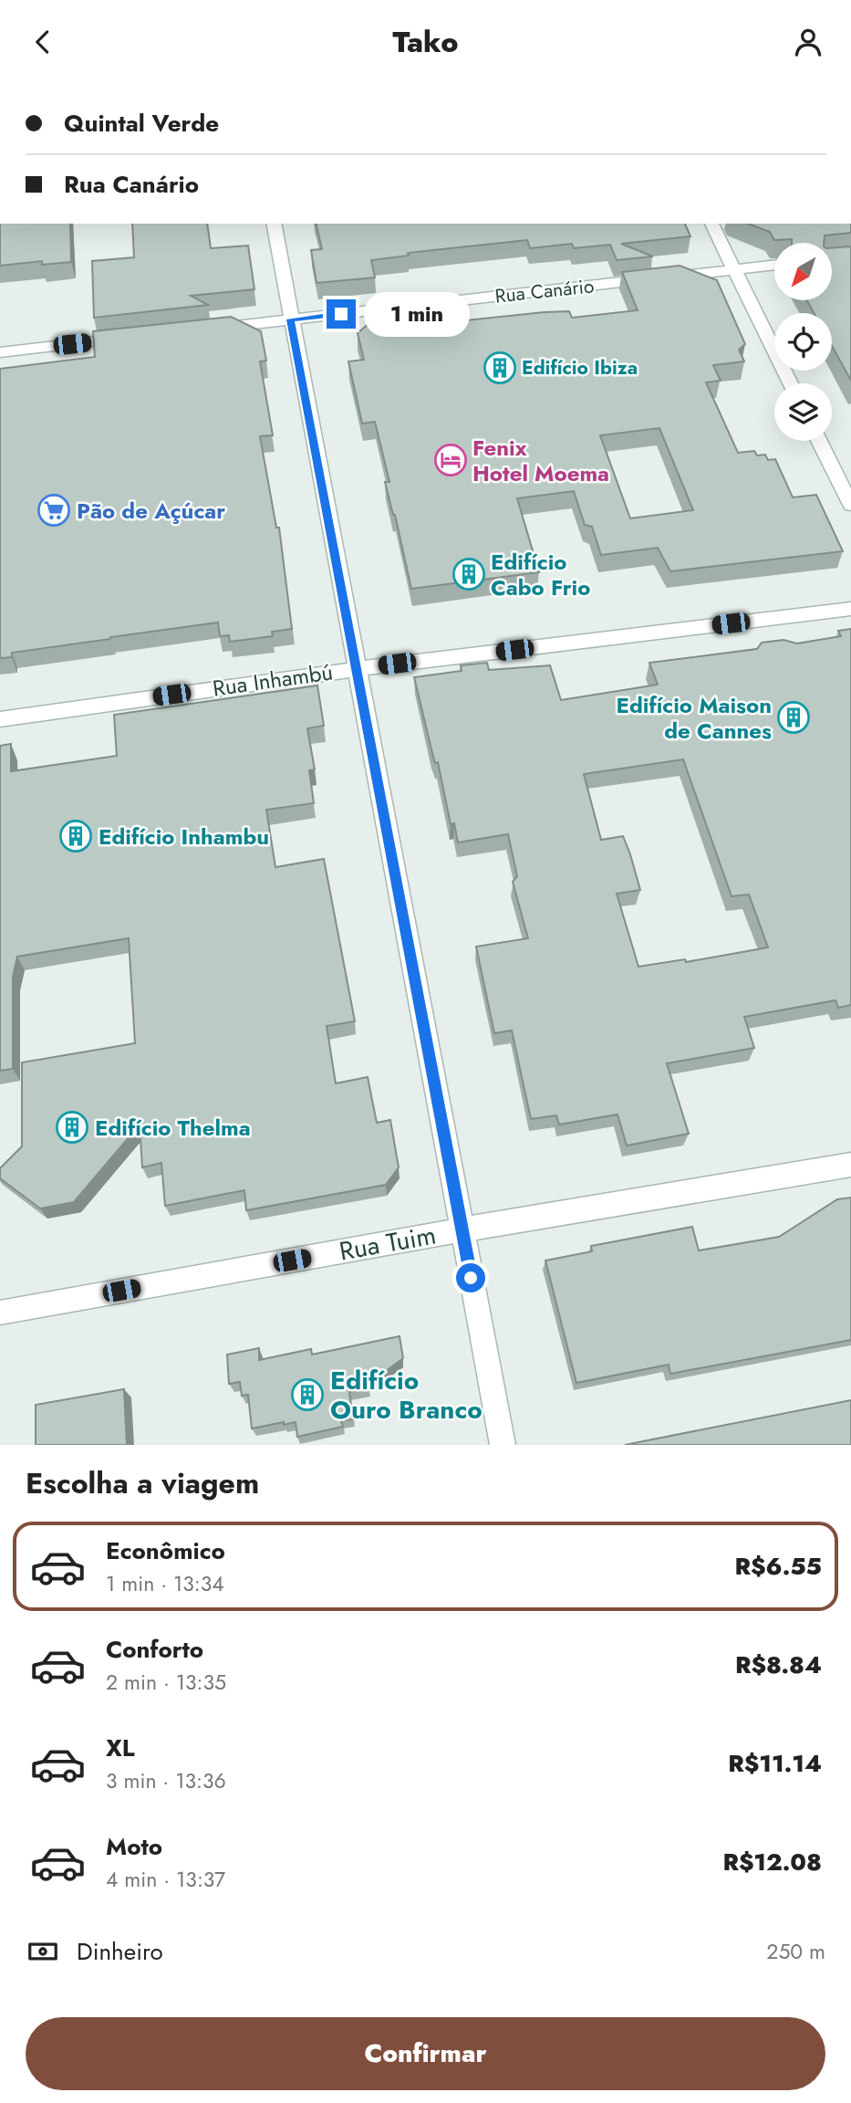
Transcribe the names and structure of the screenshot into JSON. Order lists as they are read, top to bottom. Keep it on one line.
{"streets":{"street":["Rua Canário","Rua Inhambú","Rua Tuim"]},"places":{"building":["Edifício Ibiza","Edifício Cabo Frio","Edifício Maison de Cannes","Edifício Inhambu","Edifício Thelma","Edifício Ouro Branco"],"hotel":["Fenix Hotel Moema"],"supermarket":["Pão de Açúcar"]},"north":"bottom left","page":{"header":"Tako","banner":["Quintal Verde","Rua Canário"],"bubble":"1 min","heading":"Escolha a viagem","list":[{"name":"Econômico","note":"1 min · 13:34","value":"R$6.55"},{"name":"Conforto","note":"2 min · 13:35","value":"R$8.84"},{"name":"XL","note":"3 min · 13:36","value":"R$11.14"},{"name":"Moto","note":"4 min · 13:37","value":"R$12.08"}],"pay":["Dinheiro","250 m"],"buttons":"Confirmar"}}
